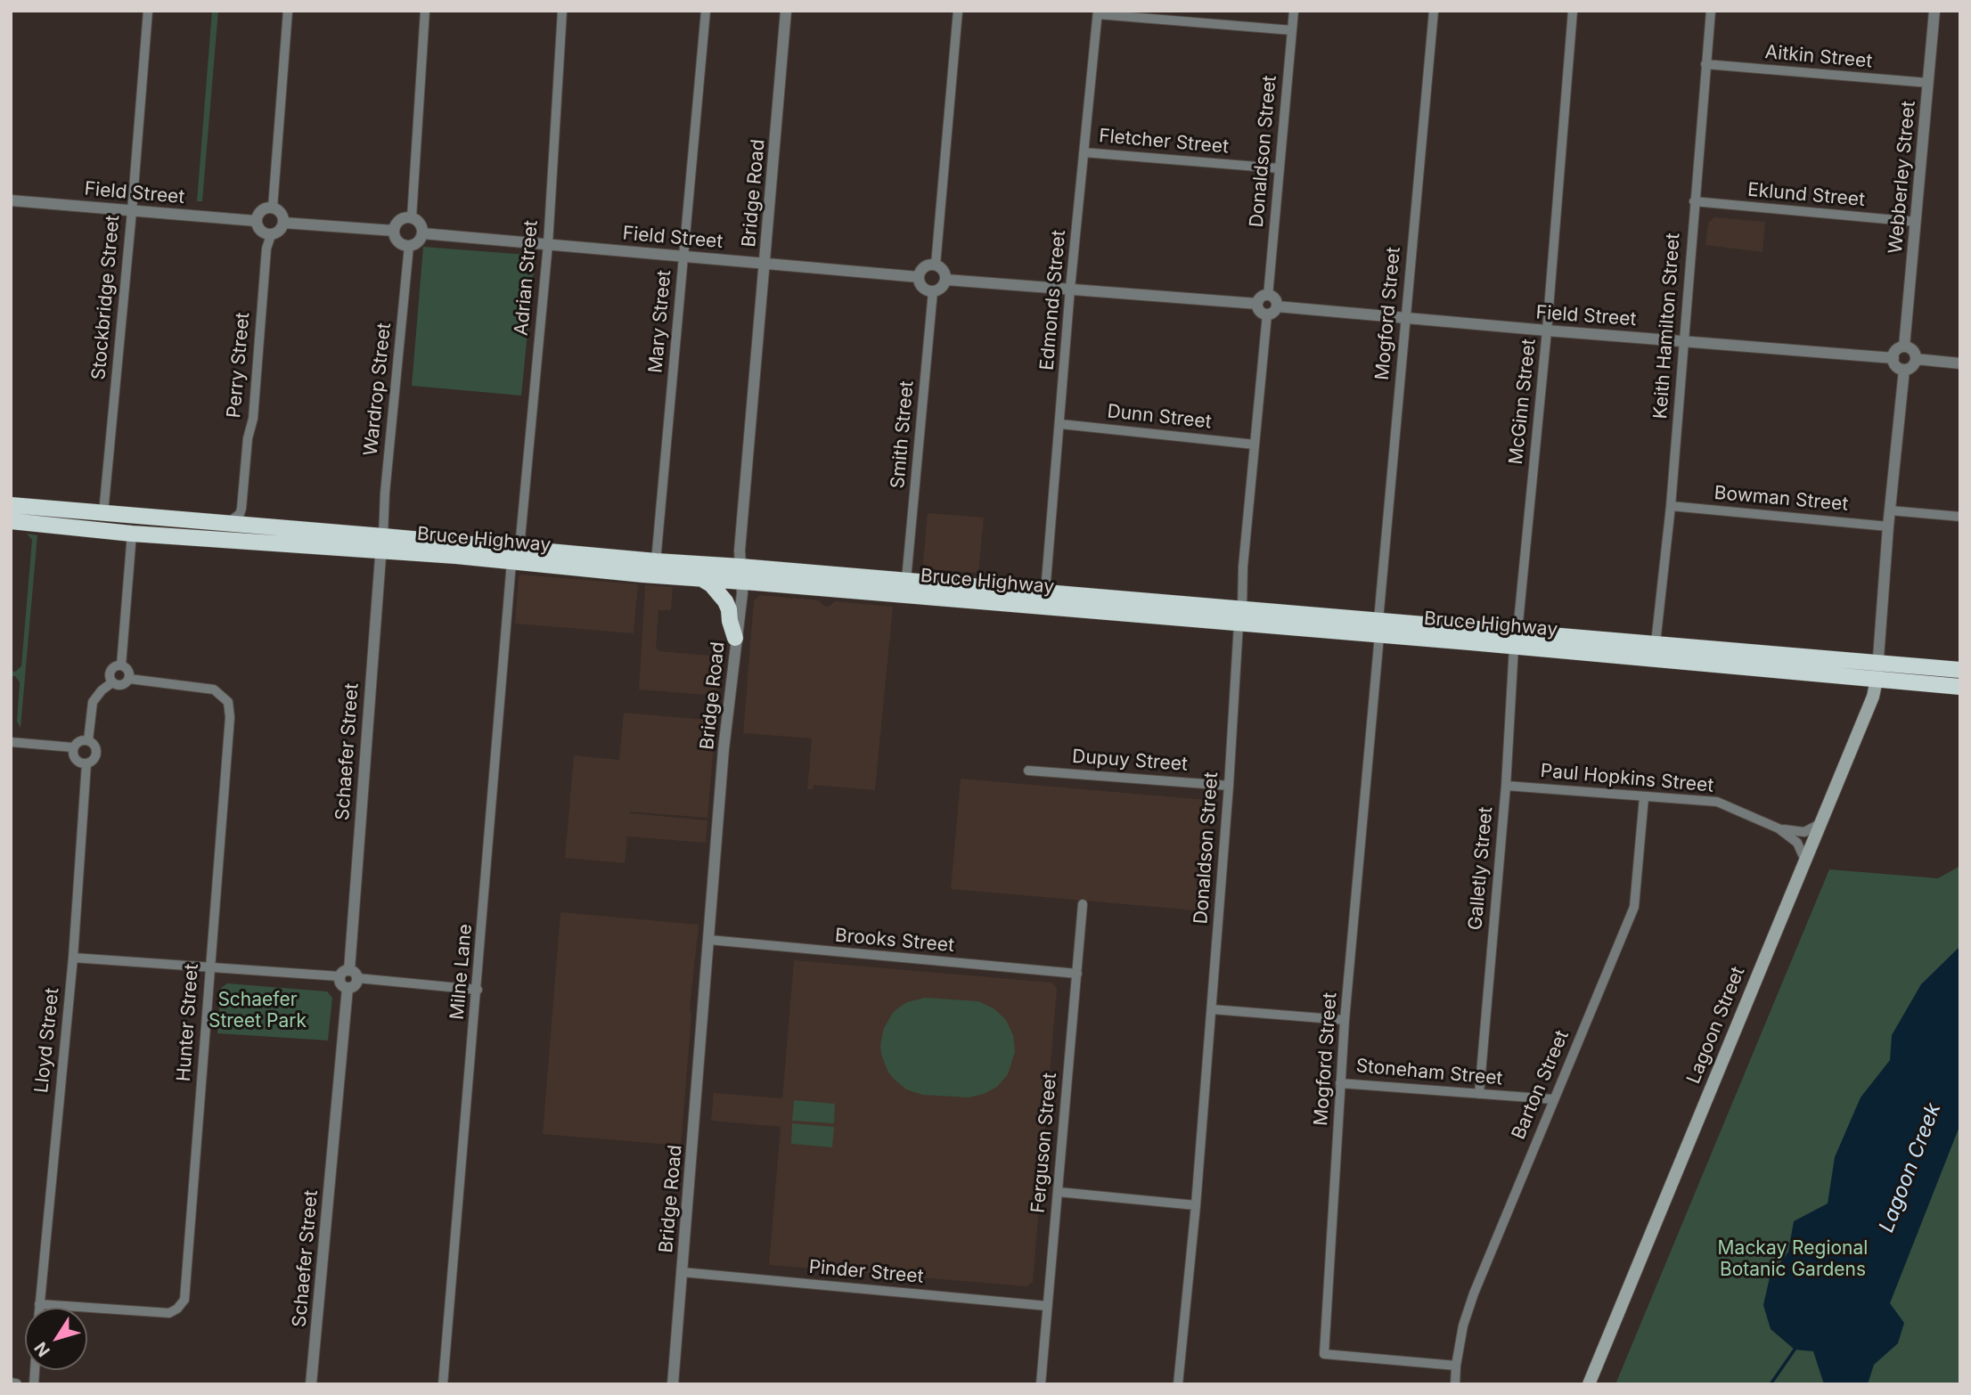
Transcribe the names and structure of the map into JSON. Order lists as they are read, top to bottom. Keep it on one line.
{"streets":{"highway":["Bruce Highway"],"main road":["Lagoon Street"],"street":["Aitkin Street","Fletcher Street","Donaldson Street","Webberley Street","Field Street","Bridge Road","Eklund Street","Adrian Street","Stockbridge Street","Edmonds Street","Mogford Street","Mary Street","Keith Hamilton Street","Perry Street","Wardrop Street","McGinn Street","Dunn Street","Smith Street","Bowman Street","Schaefer Street","Dupuy Street","Paul Hopkins Street","Galletly Street","Brooks Street","Milne Lane","Hunter Street","Lloyd Street","Stoneham Street","Barton Street","Ferguson Street","Pinder Street"]},"crossings":[["Aitkin Street","Webberley Street"],["Aitkin Street","Keith Hamilton Street"],["Fletcher Street","Donaldson Street"],["Fletcher Street","Edmonds Street"],["Donaldson Street","Field Street"],["Donaldson Street","Dunn Street"],["Donaldson Street","Bruce Highway"],["Donaldson Street","Dupuy Street"],["Webberley Street","Field Street"],["Webberley Street","Eklund Street"],["Field Street","Bridge Road"],["Field Street","Adrian Street"],["Field Street","Stockbridge Street"],["Field Street","Mogford Street"],["Field Street","Mary Street"],["Field Street","Keith Hamilton Street"],["Field Street","Perry Street"],["Field Street","Wardrop Street"],["Field Street","McGinn Street"],["Field Street","Smith Street"],["Bridge Road","Bruce Highway"],["Bridge Road","Brooks Street"],["Bridge Road","Pinder Street"],["Eklund Street","Keith Hamilton Street"],["Adrian Street","Bruce Highway"],["Stockbridge Street","Bruce Highway"],["Edmonds Street","Dunn Street"],["Edmonds Street","Bruce Highway"],["Mogford Street","Bruce Highway"],["Mogford Street","Stoneham Street"],["Mogford Street","Barton Street"],["Mary Street","Bruce Highway"],["Keith Hamilton Street","Bowman Street"],["Keith Hamilton Street","Bruce Highway"],["Perry Street","Bruce Highway"],["Wardrop Street","Bruce Highway"],["Wardrop Street","Schaefer Street"],["McGinn Street","Bruce Highway"],["McGinn Street","Galletly Street"],["Smith Street","Bruce Highway"],["Bruce Highway","Schaefer Street"],["Bruce Highway","Galletly Street"],["Bruce Highway","Milne Lane"],["Bruce Highway","Lagoon Street"],["Paul Hopkins Street","Galletly Street"],["Paul Hopkins Street","Lagoon Street"],["Paul Hopkins Street","Barton Street"],["Galletly Street","Stoneham Street"],["Brooks Street","Ferguson Street"],["Hunter Street","Lloyd Street"],["Stoneham Street","Barton Street"],["Ferguson Street","Pinder Street"]],"water":["Lagoon Creek"],"parks":["Schaefer Street Park","Mackay Regional Botanic Gardens"],"north":"bottom left"}
